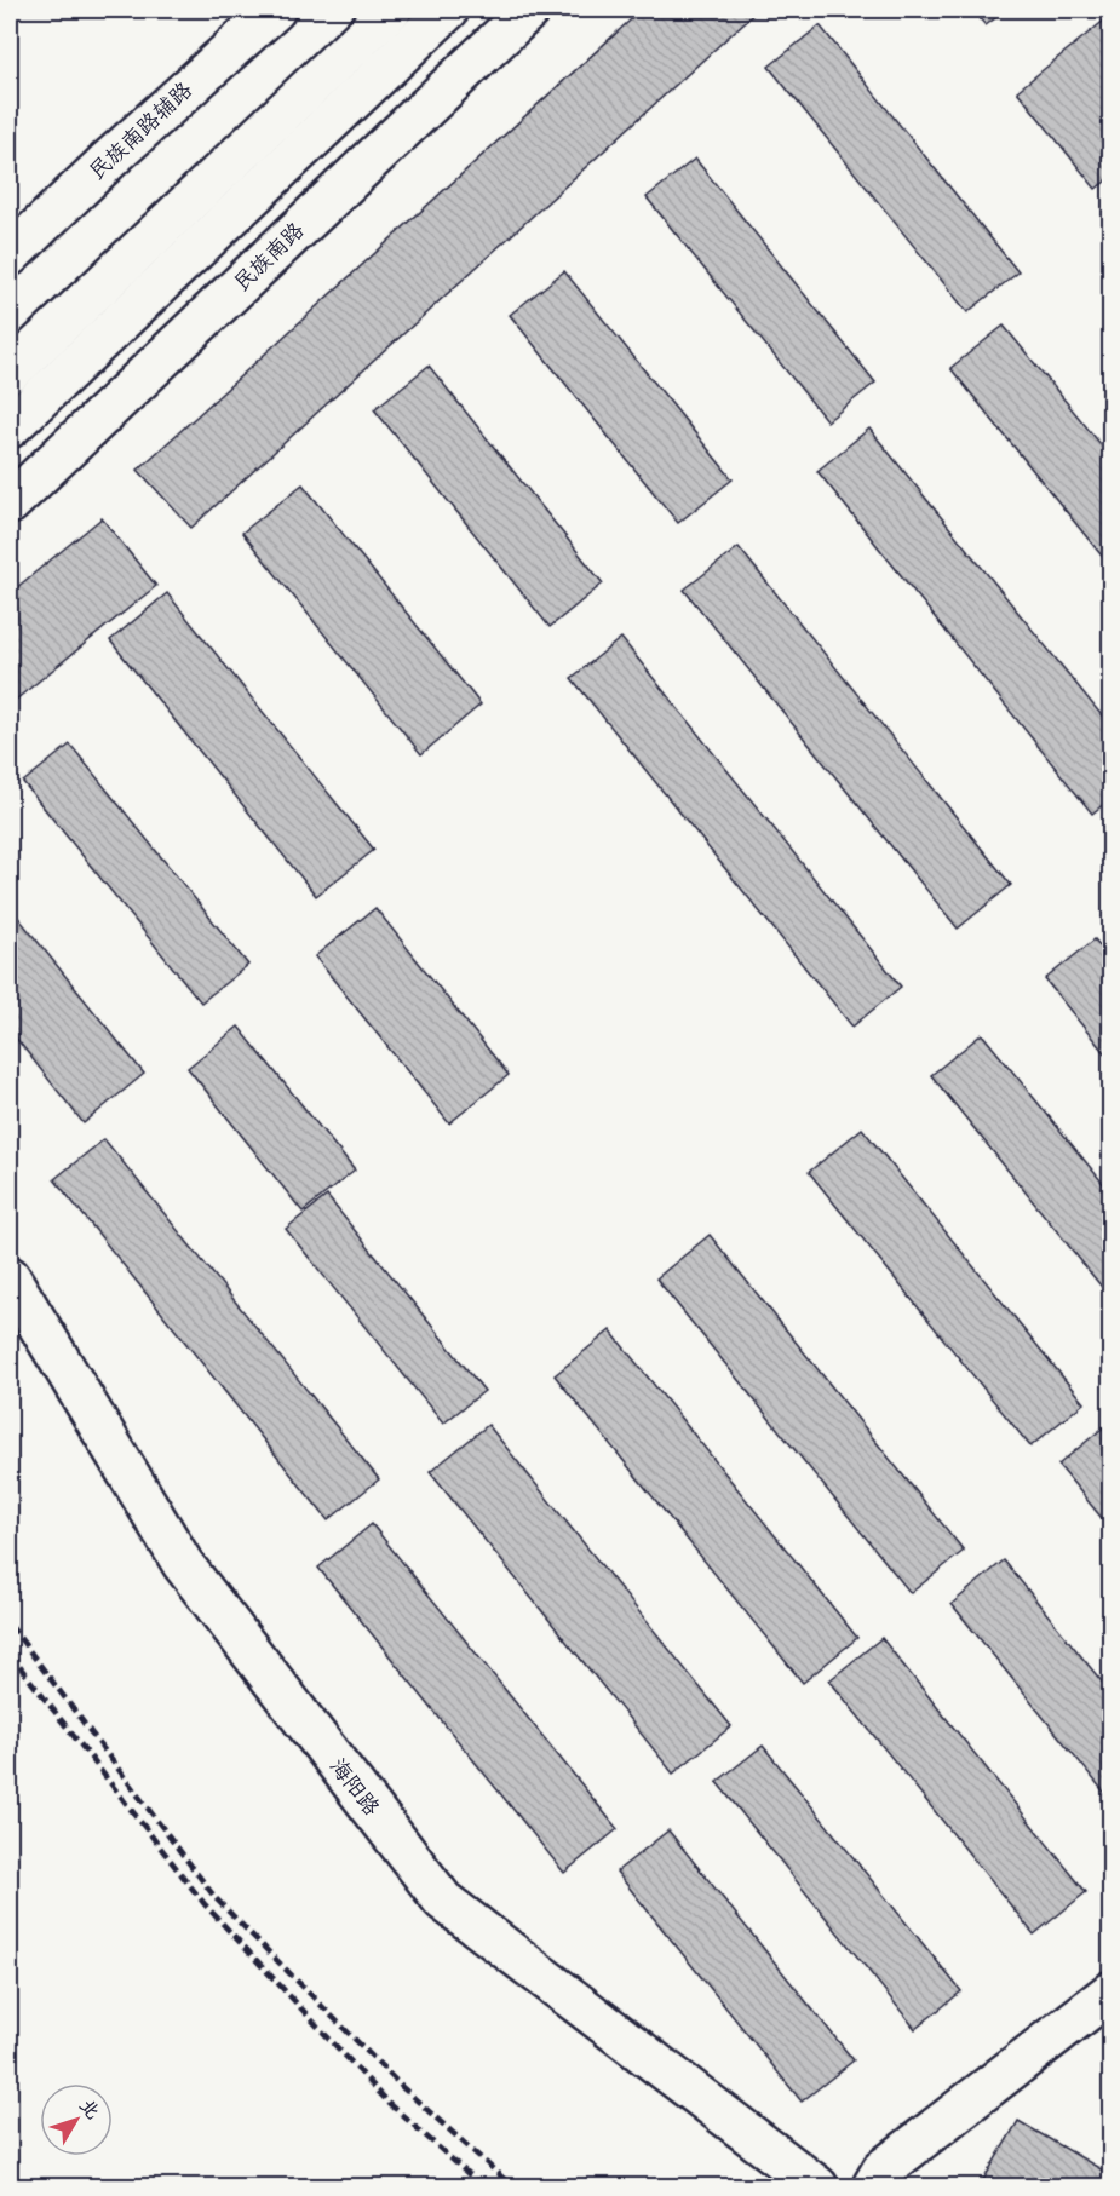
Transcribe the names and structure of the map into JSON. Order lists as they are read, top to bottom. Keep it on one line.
{"streets":{"main road":["民族南路辅路","民族南路","海阳路"]},"north":"top right"}
